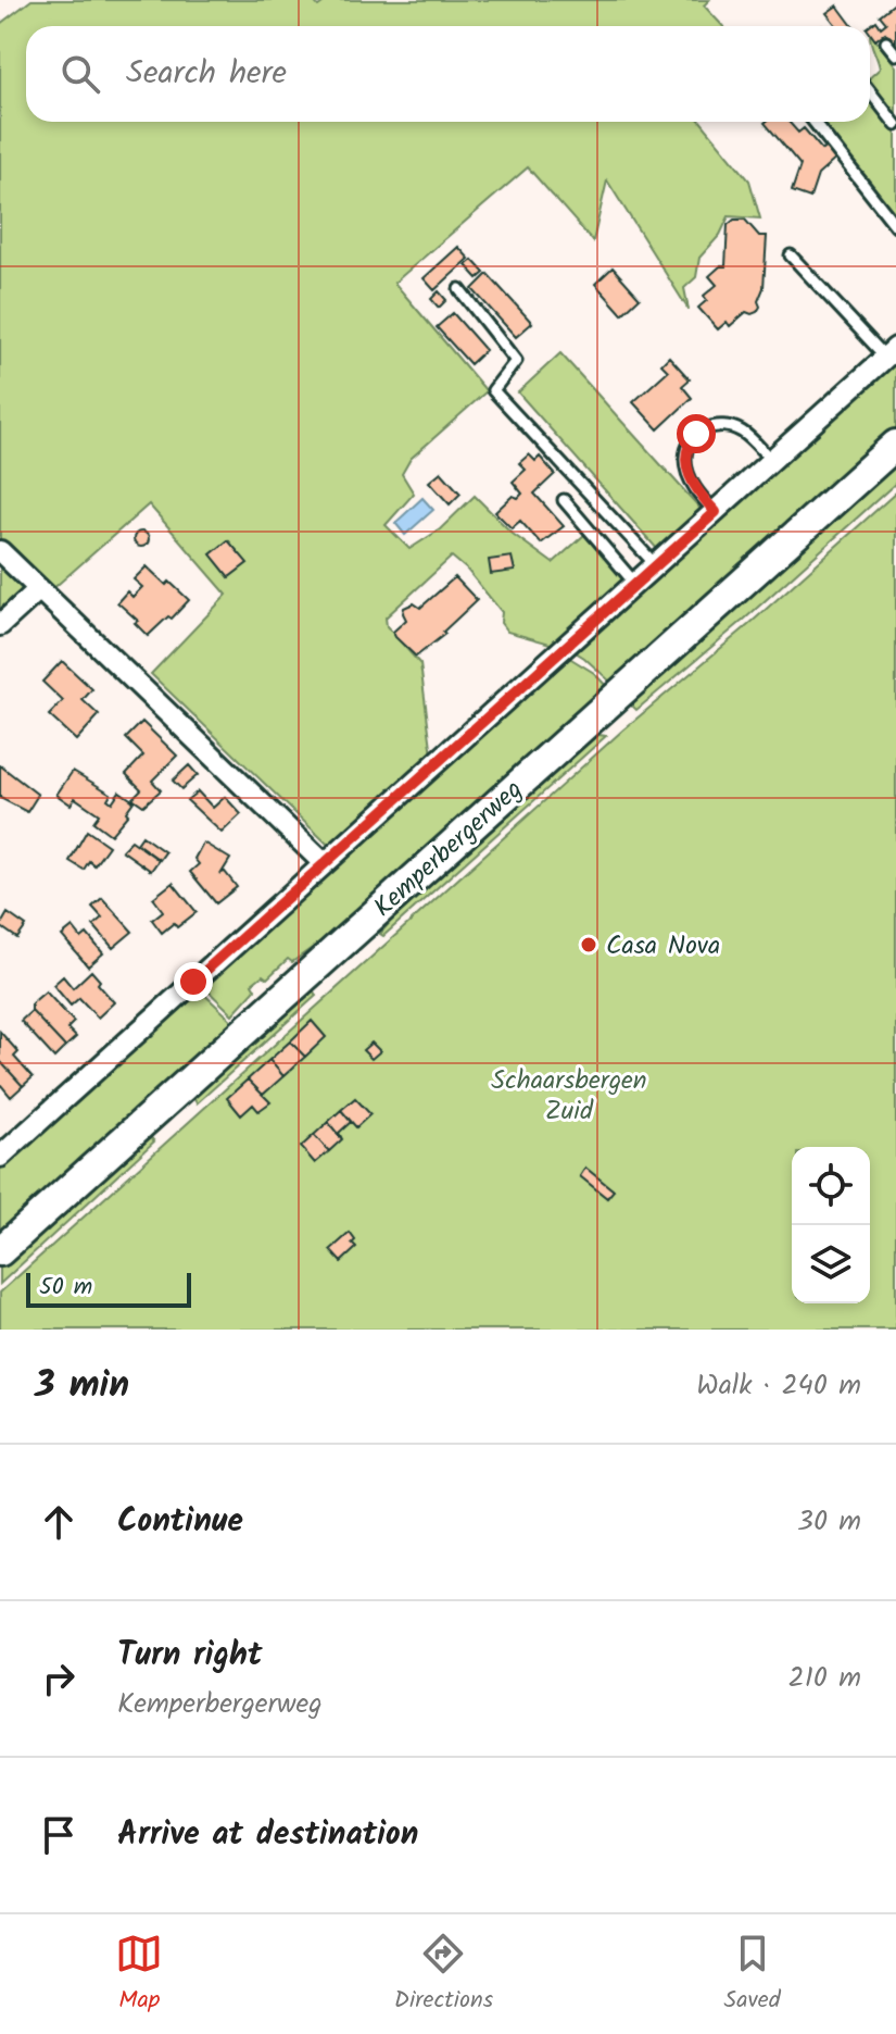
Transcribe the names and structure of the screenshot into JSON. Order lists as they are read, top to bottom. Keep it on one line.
{"streets":{"main road":["Kemperbergerweg"]},"parks":["Schaarsbergen Zuid"],"places":["Casa Nova"],"scale_bar":"50 m","page":{"search":"Search here","scale":"50 m","heading":["3 min","Walk · 240 m"],"list":[["Continue","30 m"],["Turn right","Kemperbergerweg","210 m"],"Arrive at destination"],"nav":["Map","Directions","Saved"]}}
